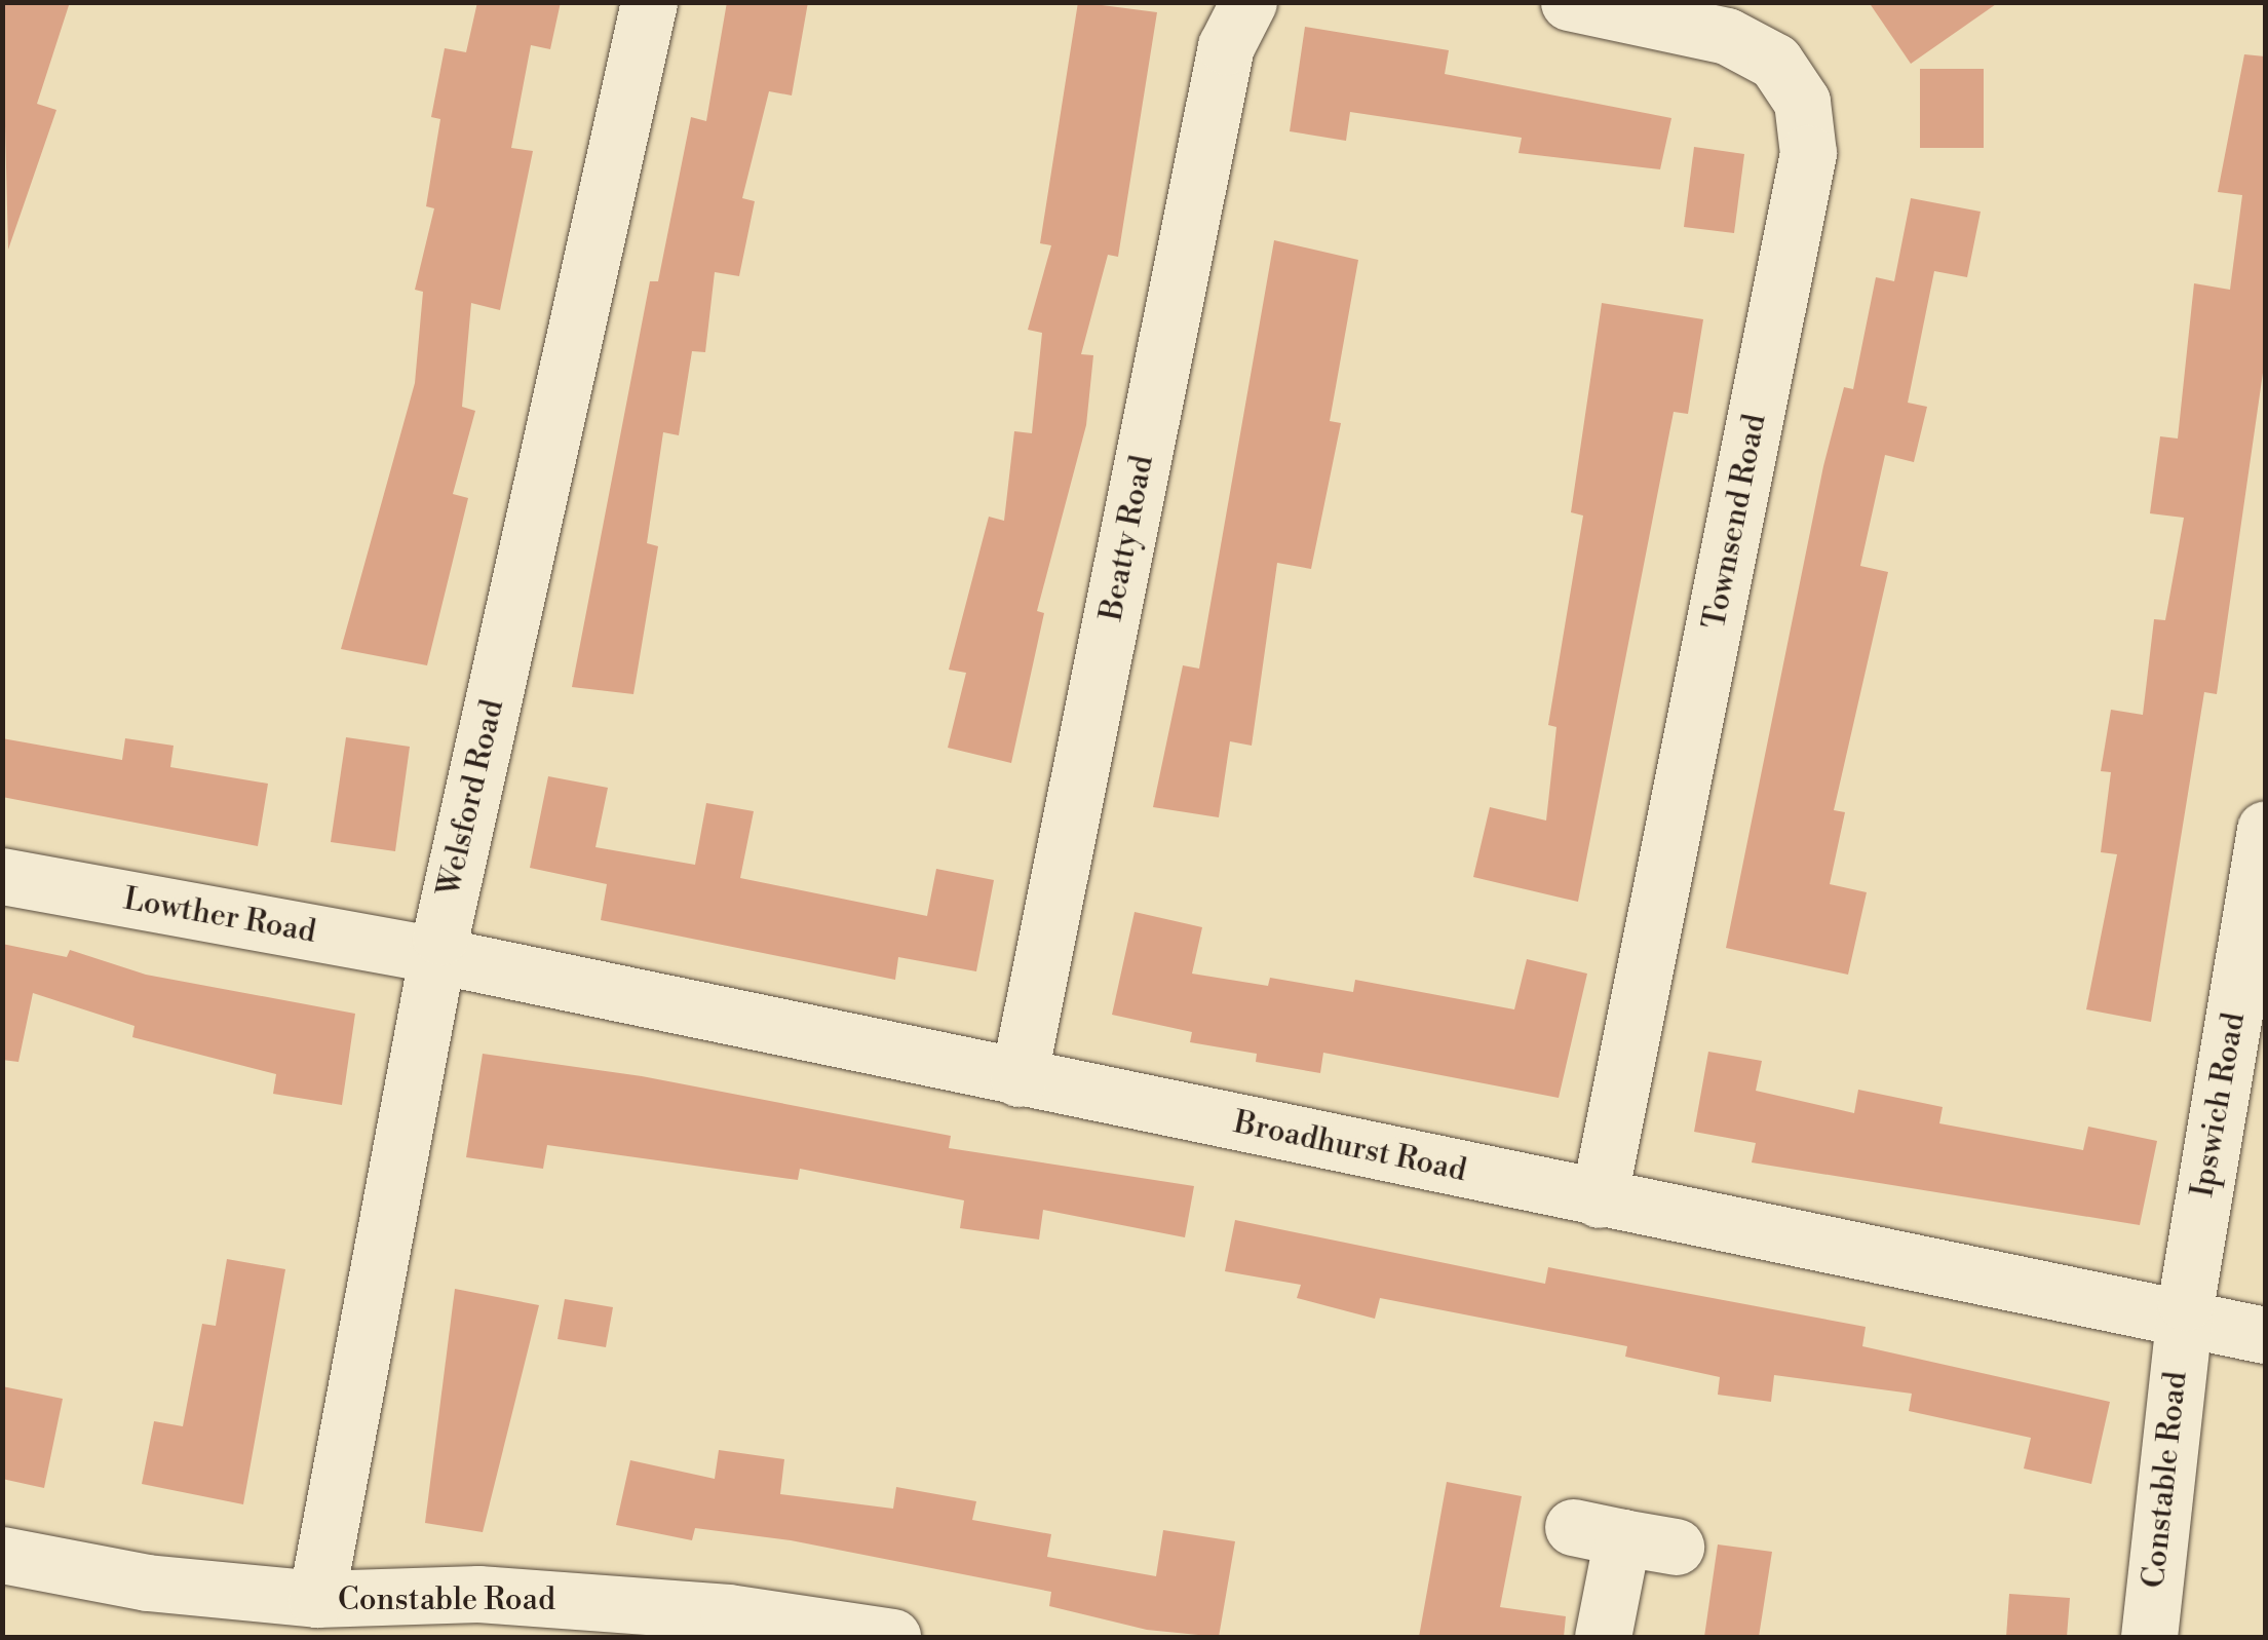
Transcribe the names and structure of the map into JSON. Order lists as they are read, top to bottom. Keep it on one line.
{"streets":{"street":["Townsend Road","Beatty Road","Welsford Road","Lowther Road","Ipswich Road","Broadhurst Road","Constable Road"]},"crossings":[["Townsend Road","Broadhurst Road"],["Beatty Road","Broadhurst Road"],["Welsford Road","Lowther Road"],["Welsford Road","Broadhurst Road"],["Welsford Road","Constable Road"],["Lowther Road","Broadhurst Road"],["Ipswich Road","Broadhurst Road"],["Ipswich Road","Constable Road"],["Broadhurst Road","Constable Road"]]}
